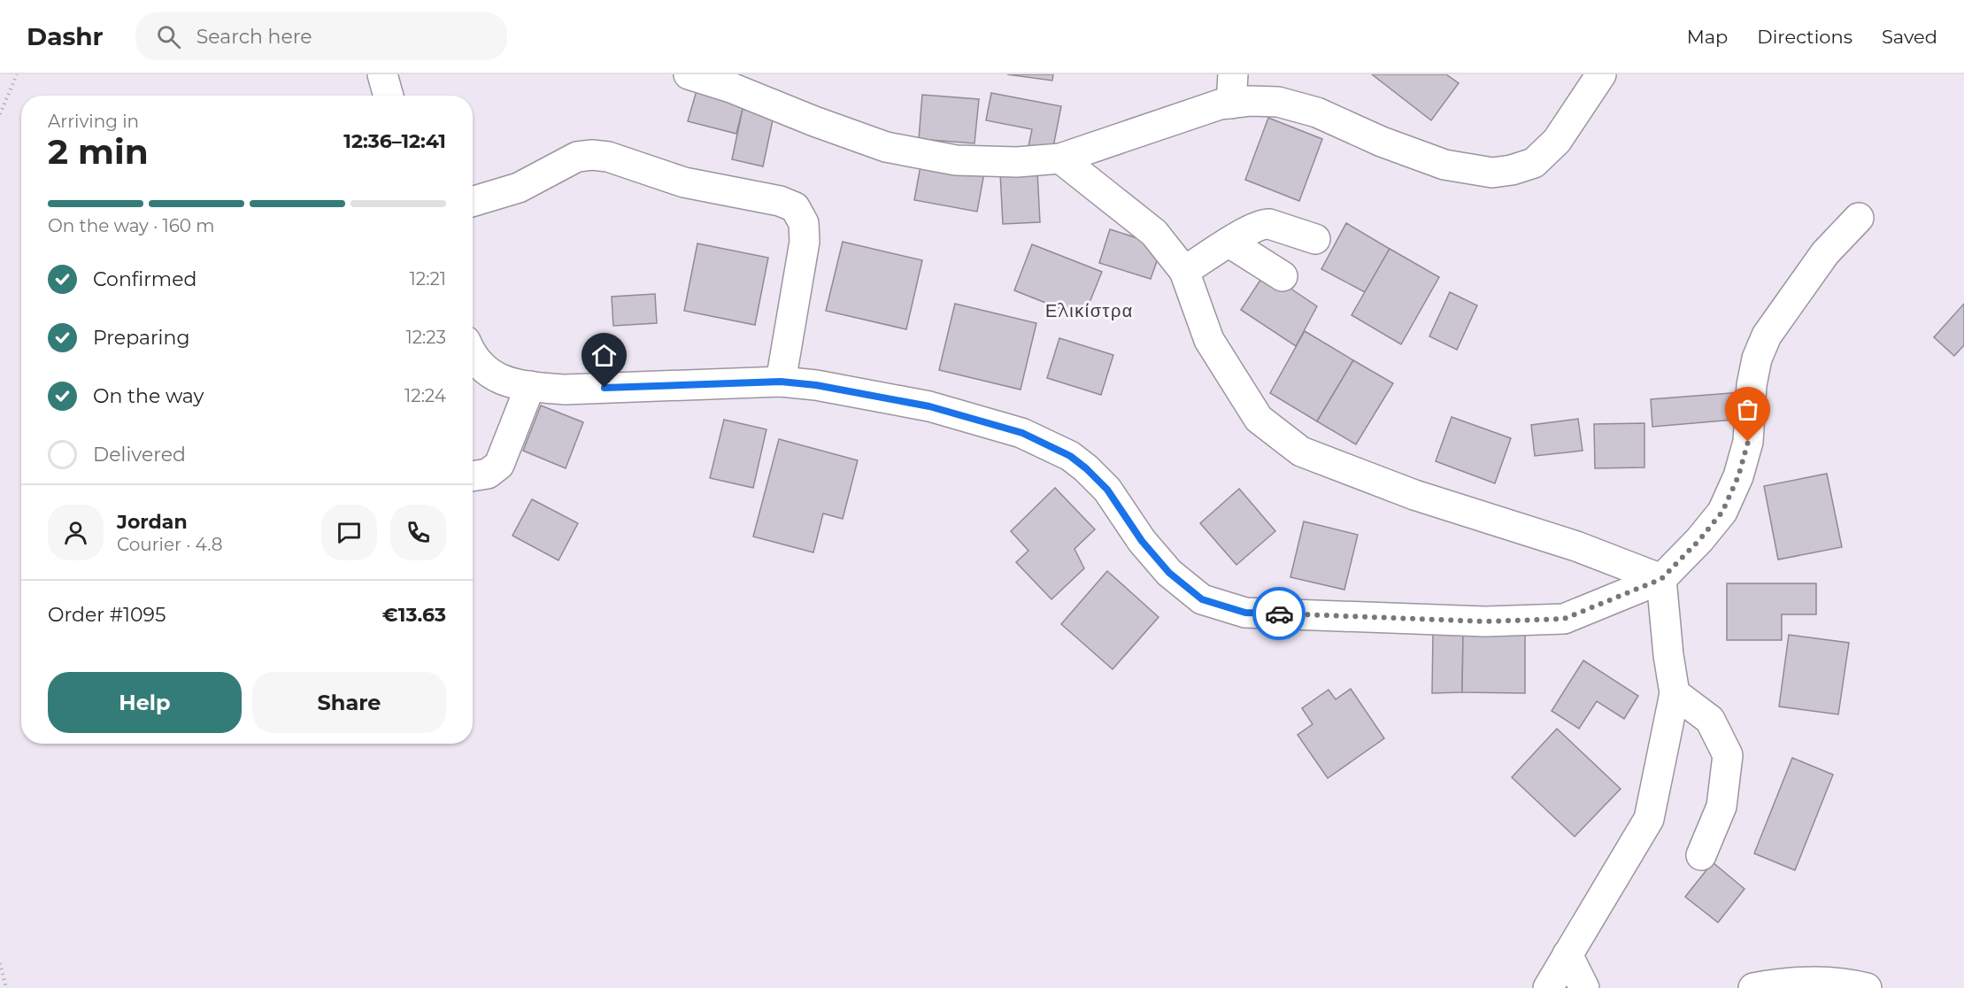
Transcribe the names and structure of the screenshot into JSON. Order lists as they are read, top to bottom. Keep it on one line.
{"districts":["Ελικίστρα"],"page":{"header":"Dashr","search":"Search here","nav":["Map","Directions","Saved"],"heading":["2 min","Arriving in","12:36–12:41"],"panel":["Jordan","Courier · 4.8","Order #1095","€13.63"],"bar":"On the way · 160 m","list":[["Confirmed","12:21"],["Preparing","12:23"],["On the way","12:24"],"Delivered"],"buttons":["Help","Share"]}}
